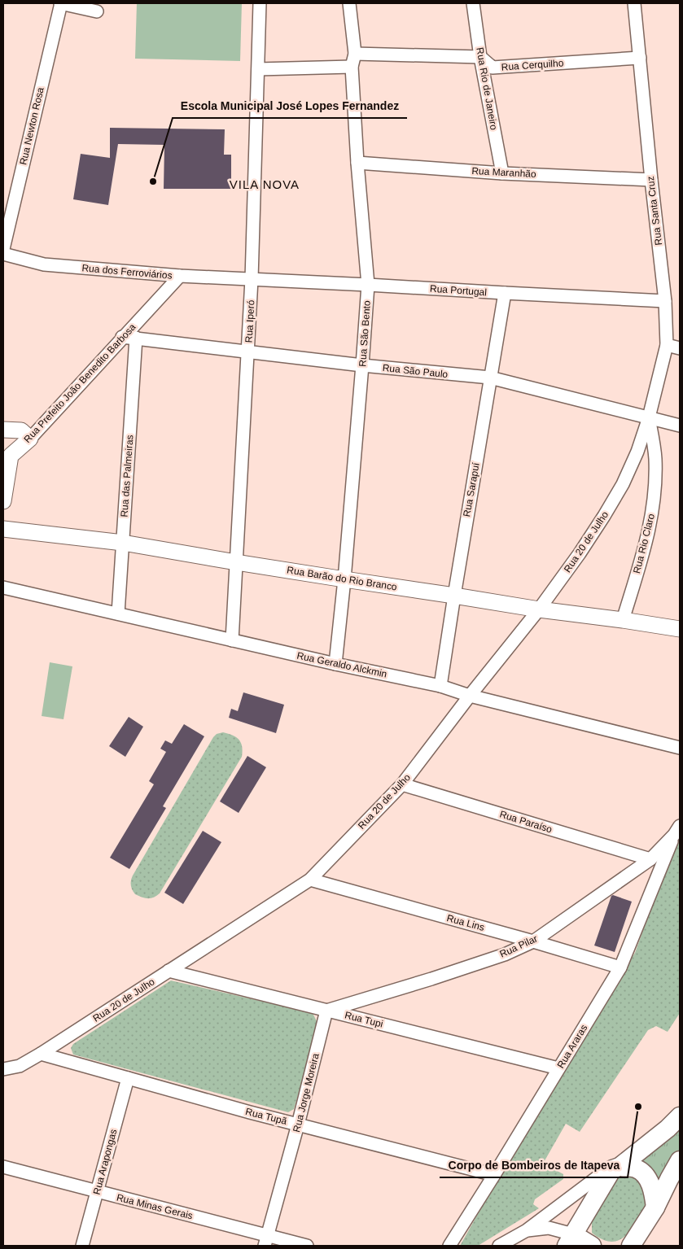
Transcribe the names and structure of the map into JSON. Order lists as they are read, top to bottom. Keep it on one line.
{"streets":{"street":["Rua Cerquilho","Rua Rio de Janeiro","Rua Newton Rosa","Rua Maranhão","Rua Santa Cruz","Rua dos Ferroviários","Rua Portugal","Rua Iperó","Rua São Bento","Rua São Paulo","Rua Prefeito João Benedito Barbosa","Rua das Palmeiras","Rua Sarapuí","Rua 20 de Julho","Rua Rio Claro","Rua Barão do Rio Branco","Rua Geraldo Alckmin","Rua Paraíso","Rua Lins","Rua Pilar","Rua Tupi","Rua Araras","Rua Jorge Moreira","Rua Tupã","Rua Arapongas","Rua Minas Gerais"]},"crossings":[["Rua Cerquilho","Rua Rio de Janeiro"],["Rua Cerquilho","Rua Santa Cruz"],["Rua Rio de Janeiro","Rua Maranhão"],["Rua Maranhão","Rua Santa Cruz"],["Rua Maranhão","Rua São Bento"],["Rua Santa Cruz","Rua Portugal"],["Rua Santa Cruz","Rua São Paulo"],["Rua Santa Cruz","Rua 20 de Julho"],["Rua Santa Cruz","Rua Rio Claro"],["Rua dos Ferroviários","Rua Portugal"],["Rua dos Ferroviários","Rua Iperó"],["Rua dos Ferroviários","Rua Prefeito João Benedito Barbosa"],["Rua Portugal","Rua Iperó"],["Rua Portugal","Rua São Bento"],["Rua Portugal","Rua Sarapuí"],["Rua Iperó","Rua São Paulo"],["Rua Iperó","Rua Barão do Rio Branco"],["Rua Iperó","Rua Geraldo Alckmin"],["Rua São Bento","Rua São Paulo"],["Rua São Bento","Rua Barão do Rio Branco"],["Rua São Bento","Rua Geraldo Alckmin"],["Rua São Paulo","Rua Prefeito João Benedito Barbosa"],["Rua São Paulo","Rua das Palmeiras"],["Rua São Paulo","Rua Sarapuí"],["Rua São Paulo","Rua 20 de Julho"],["Rua São Paulo","Rua Rio Claro"],["Rua das Palmeiras","Rua Barão do Rio Branco"],["Rua das Palmeiras","Rua Geraldo Alckmin"],["Rua Sarapuí","Rua Barão do Rio Branco"],["Rua Sarapuí","Rua Geraldo Alckmin"],["Rua 20 de Julho","Rua Rio Claro"],["Rua 20 de Julho","Rua Barão do Rio Branco"],["Rua 20 de Julho","Rua Geraldo Alckmin"],["Rua 20 de Julho","Rua Paraíso"],["Rua 20 de Julho","Rua Lins"],["Rua 20 de Julho","Rua Tupi"],["Rua 20 de Julho","Rua Tupã"],["Rua Rio Claro","Rua Barão do Rio Branco"],["Rua Paraíso","Rua Pilar"],["Rua Lins","Rua Pilar"],["Rua Lins","Rua Araras"],["Rua Pilar","Rua Tupi"],["Rua Pilar","Rua Araras"],["Rua Pilar","Rua Jorge Moreira"],["Rua Tupi","Rua Araras"],["Rua Tupi","Rua Jorge Moreira"],["Rua Araras","Rua Tupã"],["Rua Jorge Moreira","Rua Tupã"],["Rua Jorge Moreira","Rua Minas Gerais"],["Rua Tupã","Rua Arapongas"],["Rua Arapongas","Rua Minas Gerais"]],"districts":["VILA NOVA"],"places":["Escola Municipal José Lopes Fernandez","Corpo de Bombeiros de Itapeva"]}
